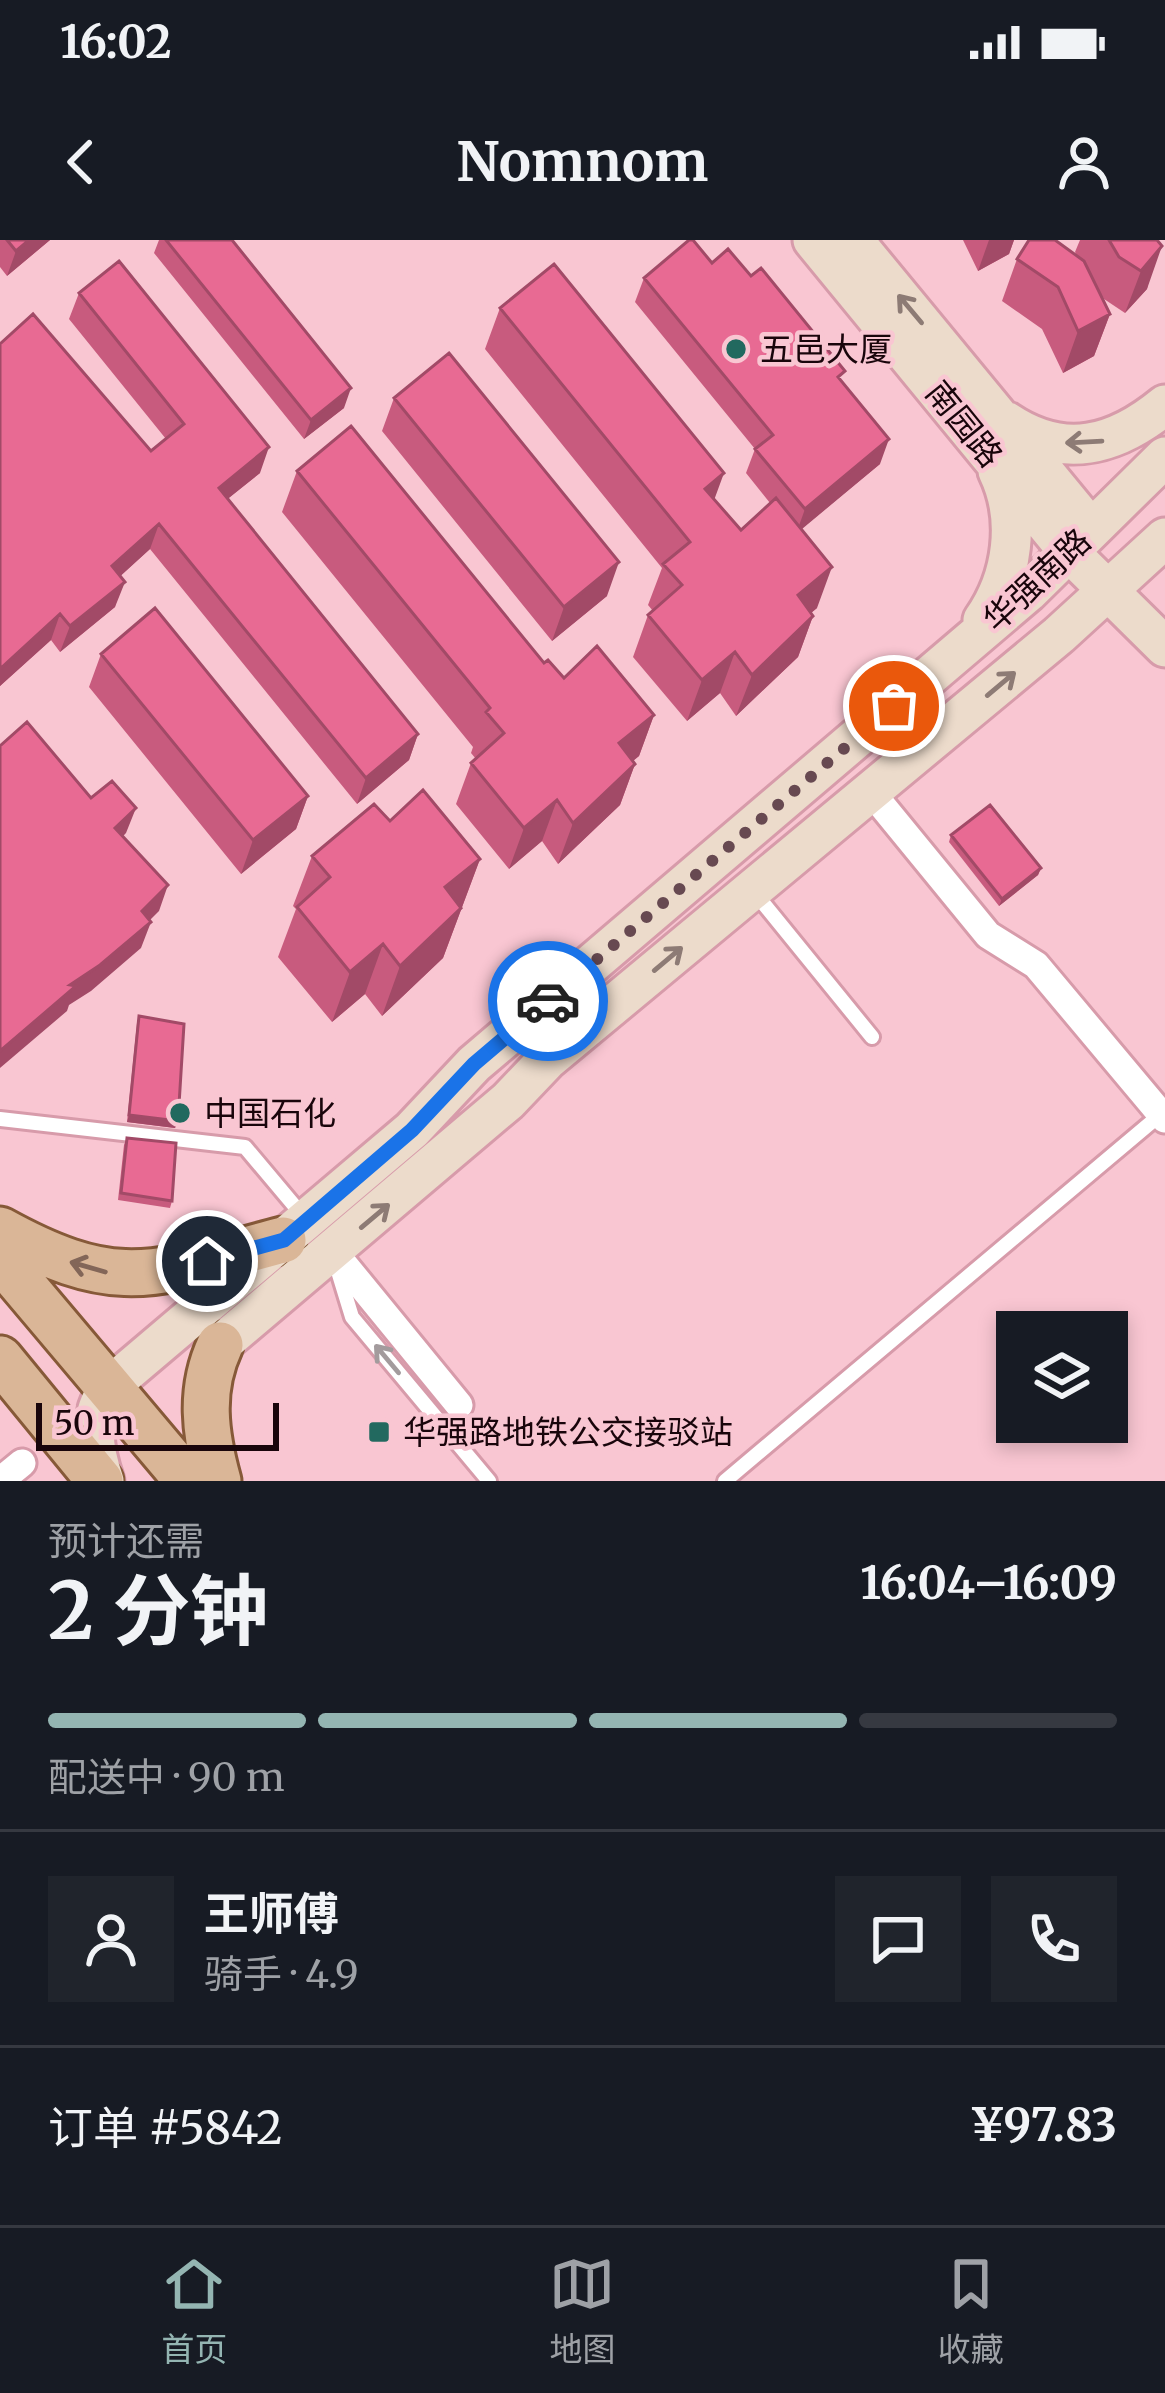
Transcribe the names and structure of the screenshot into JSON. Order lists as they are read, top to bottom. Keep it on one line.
{"streets":{"main road":["南园路","华强南路"]},"crossings":[["南园路","华强南路"]],"places":{"other":["五邑大厦","中国石化"],"transit":["华强路地铁公交接驳站"]},"scale_bar":"50 m","page":{"status":"16:02","header":"Nomnom","scale":"50 m","heading":["2 分钟","预计还需","16:04–16:09"],"panel":["王师傅","骑手 · 4.9","订单 #5842","¥97.83"],"bar":"配送中 · 90 m","tabs":["首页","地图","收藏"]}}
